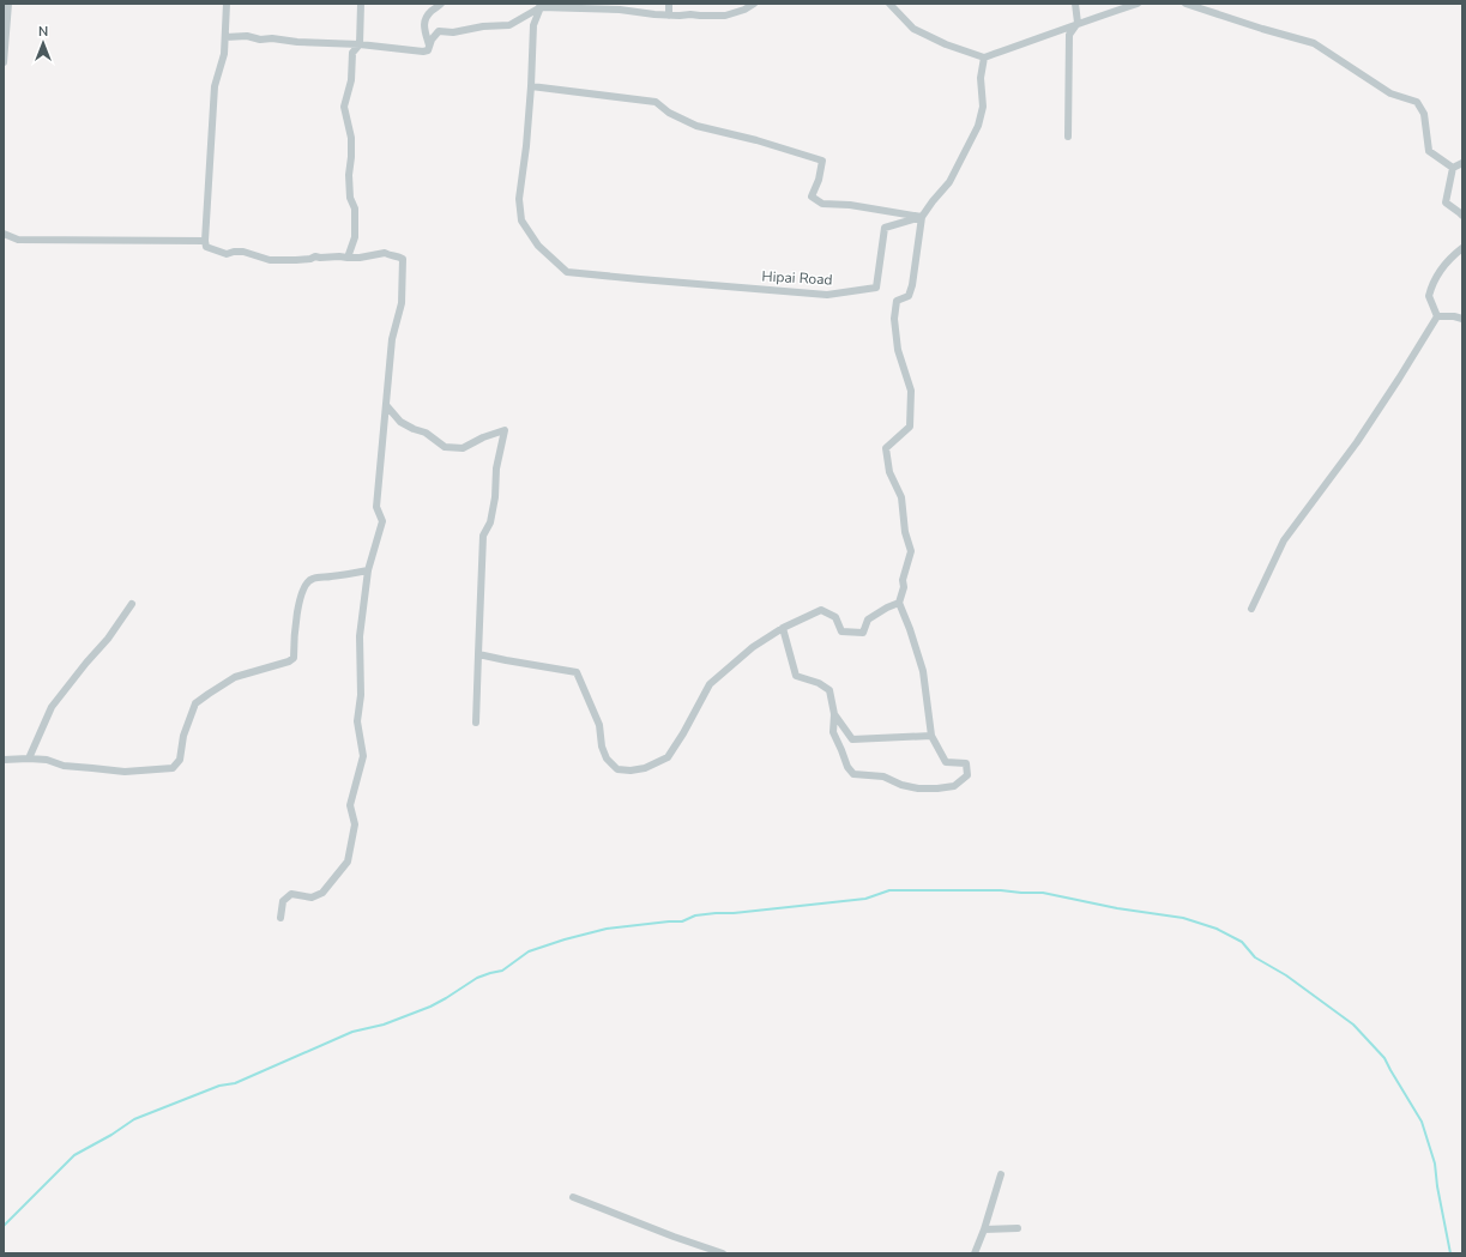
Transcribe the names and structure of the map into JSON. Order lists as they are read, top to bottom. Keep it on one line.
{"streets":{"street":["Hipai Road"]},"north":"top"}
